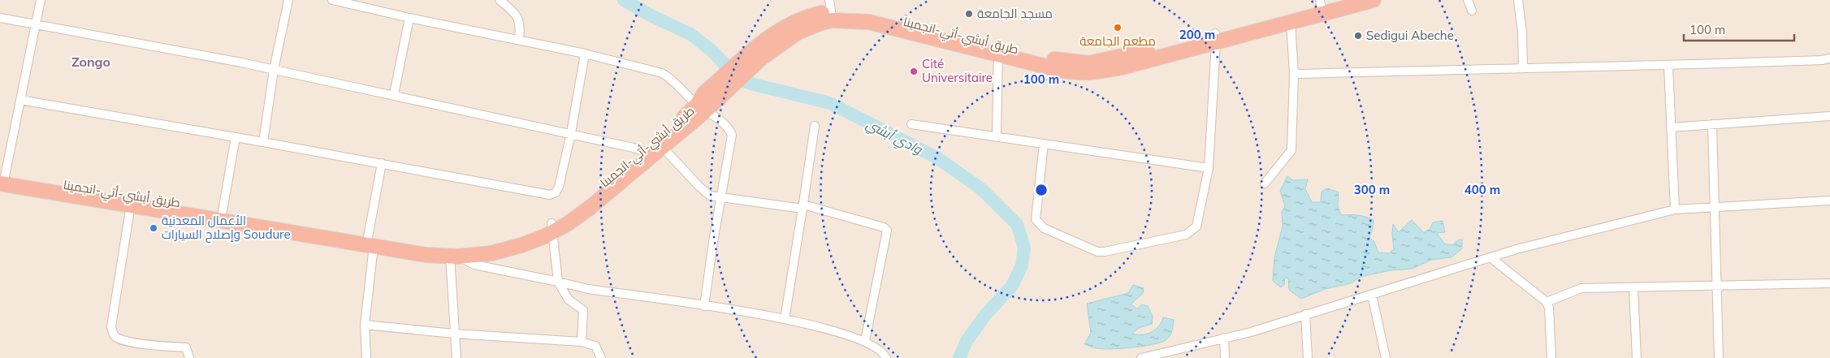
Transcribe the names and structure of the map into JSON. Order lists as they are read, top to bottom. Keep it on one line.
{"streets":{"highway":["طريق أبشي-أتي-انجمينا"]},"districts":["Zongo"],"water":["وادي أبشي"],"places":["مسجد الجامعة","مطعم الجامعة","Sedigui Abeche","Cité Universitaire","الأعمال المعدنية وإصلاح السيارات Soudure"],"scale_bar":"100 m","rings":["200 m","100 m","300 m","400 m"]}
